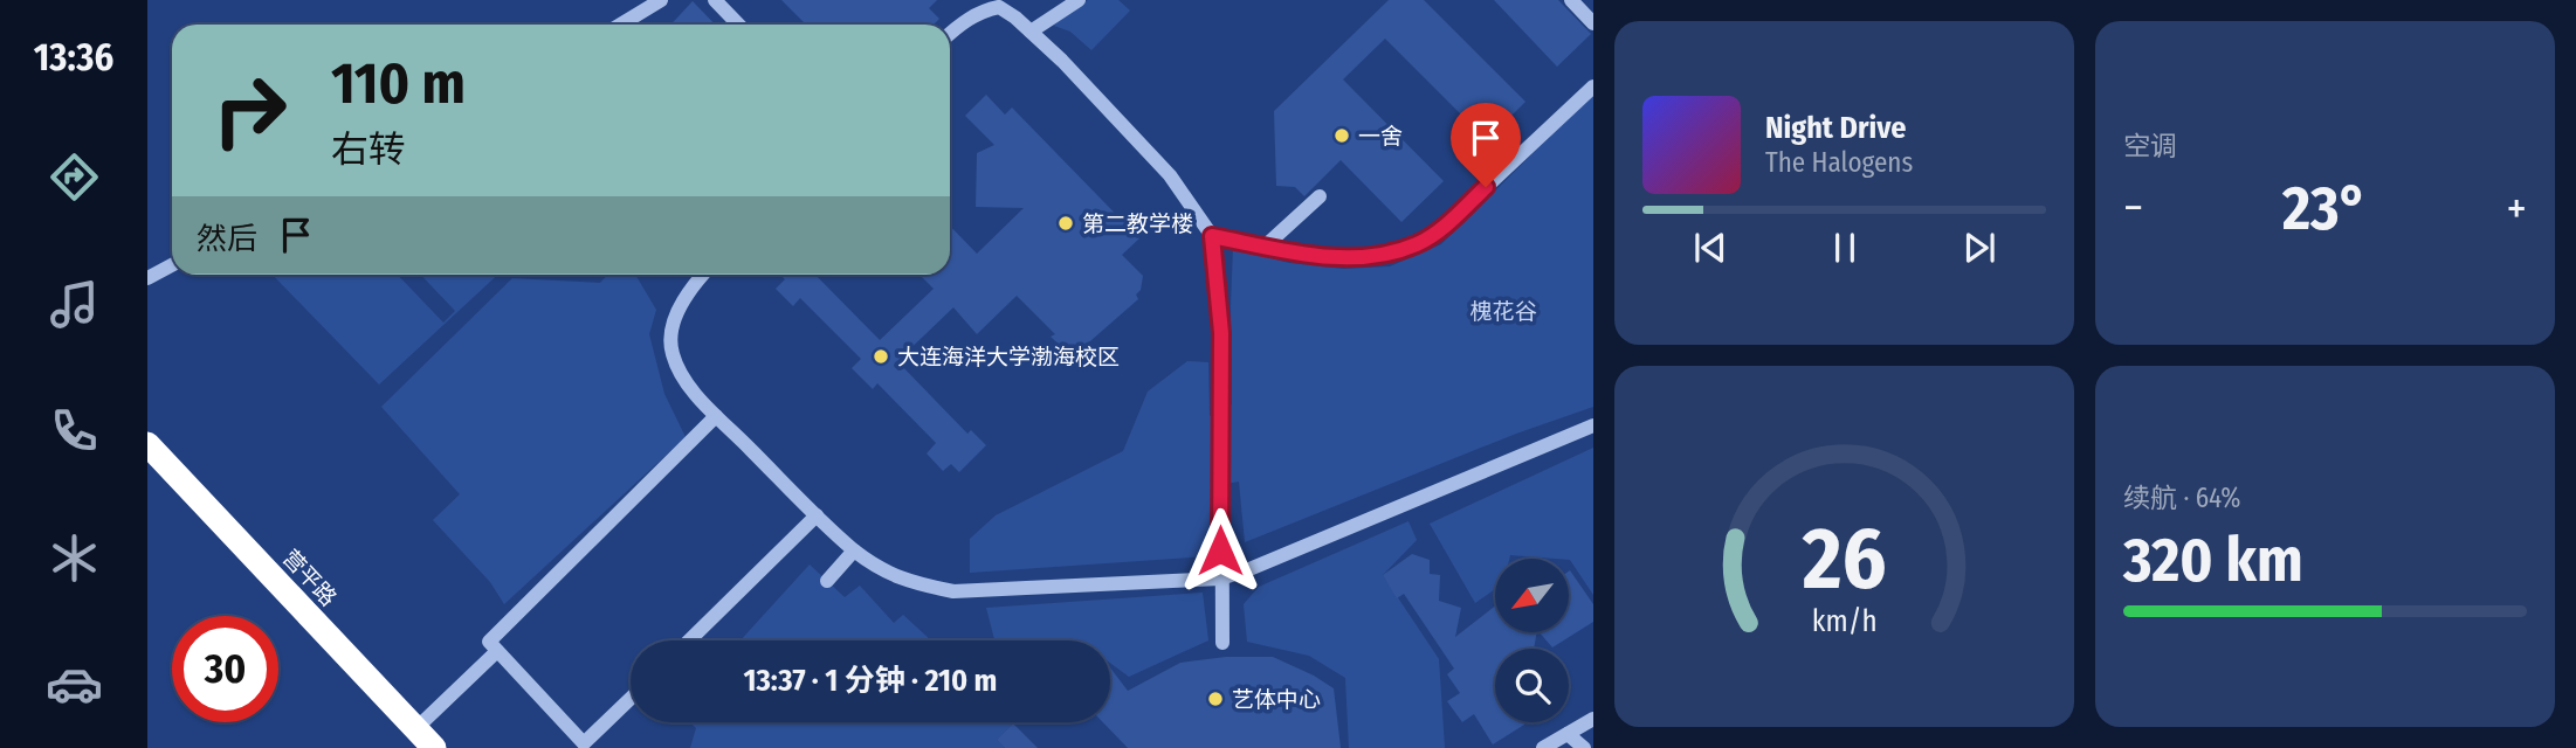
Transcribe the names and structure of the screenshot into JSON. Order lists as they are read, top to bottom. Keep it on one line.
{"streets":{"highway":["营平路"]},"parks":["槐花谷"],"places":["一舍","第二教学楼","大连海洋大学渤海校区","艺体中心"],"north":"bottom left","page":{"tabs":"13:36","tile":["空调",["续航 · 64%","320 km"]],"turn":["110 m","右转"],"song":["Night Drive","The Halogens"],"heat":["−","23°","+"],"then":"然后","limit":"30","trip":"13:37 · 1 分钟 · 210 m","gauge":["26","km/h"]}}
